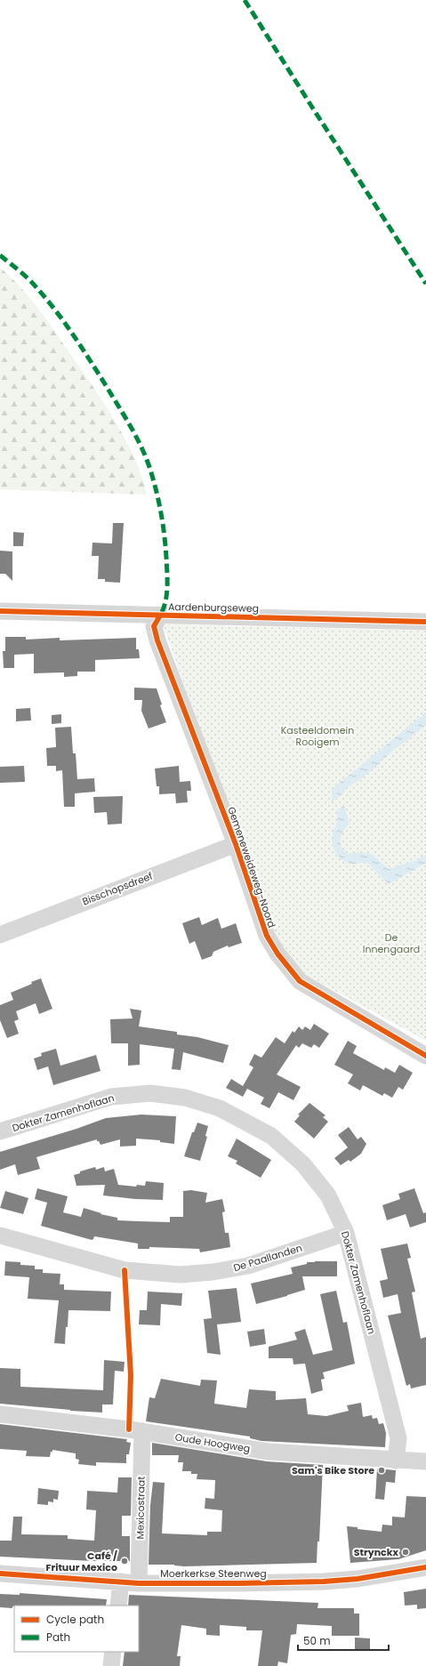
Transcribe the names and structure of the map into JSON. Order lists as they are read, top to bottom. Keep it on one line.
{"streets":{"street":["Aardenburgseweg","Gemeneweideweg-Noord","Bisschopsdreef","Dokter Zamenhoflaan","De Paallanden","Oude Hoogweg","Mexicostraat","Moerkerkse Steenweg"]},"crossings":[["Aardenburgseweg","Gemeneweideweg-Noord"],["Gemeneweideweg-Noord","Bisschopsdreef"],["Dokter Zamenhoflaan","De Paallanden"],["Dokter Zamenhoflaan","Oude Hoogweg"],["Oude Hoogweg","Mexicostraat"],["Mexicostraat","Moerkerkse Steenweg"]],"parks":["Kasteeldomein Rooigem","De Innengaard"],"places":["Sam's Bike Store","Strynckx","Café / Frituur Mexico"],"legend":["Cycle path","Path"],"scale_bar":"50 m"}
